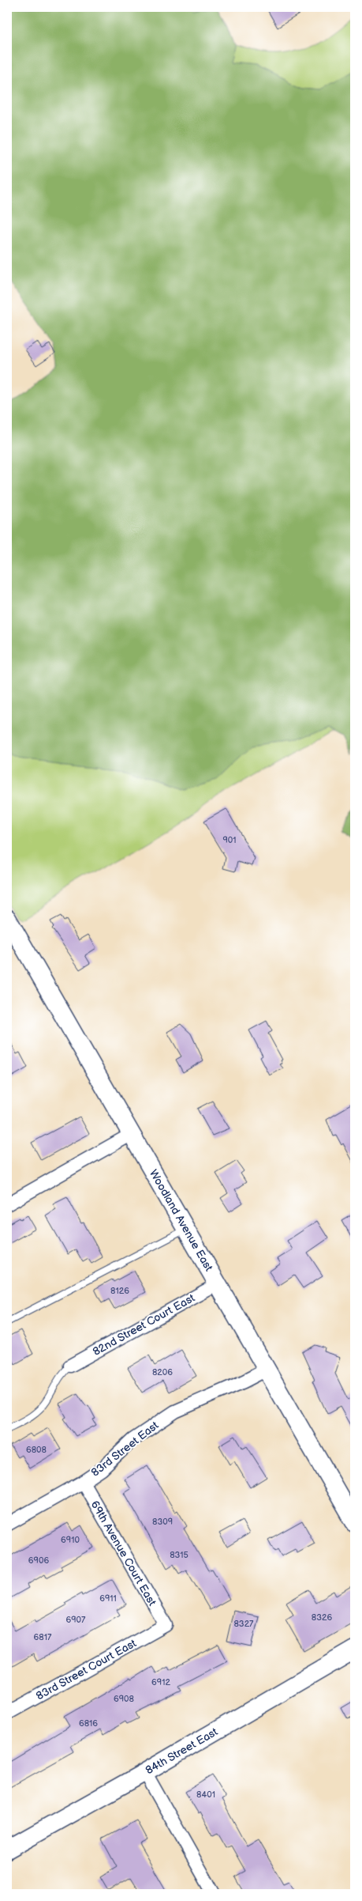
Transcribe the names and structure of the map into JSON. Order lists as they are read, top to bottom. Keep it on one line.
{"streets":{"street":["Woodland Avenue East","82nd Street Court East","83rd Street East","69th Avenue Court East","83rd Street Court East","84th Street East"]},"crossings":[["Woodland Avenue East","82nd Street Court East"],["Woodland Avenue East","83rd Street East"],["83rd Street East","69th Avenue Court East"],["69th Avenue Court East","83rd Street Court East"]],"house_numbers":["901","8126","8206","6808","8309","6910","8315","6906","6911","8326","6907","8327","6817","6912","6908","6816","8401"]}
